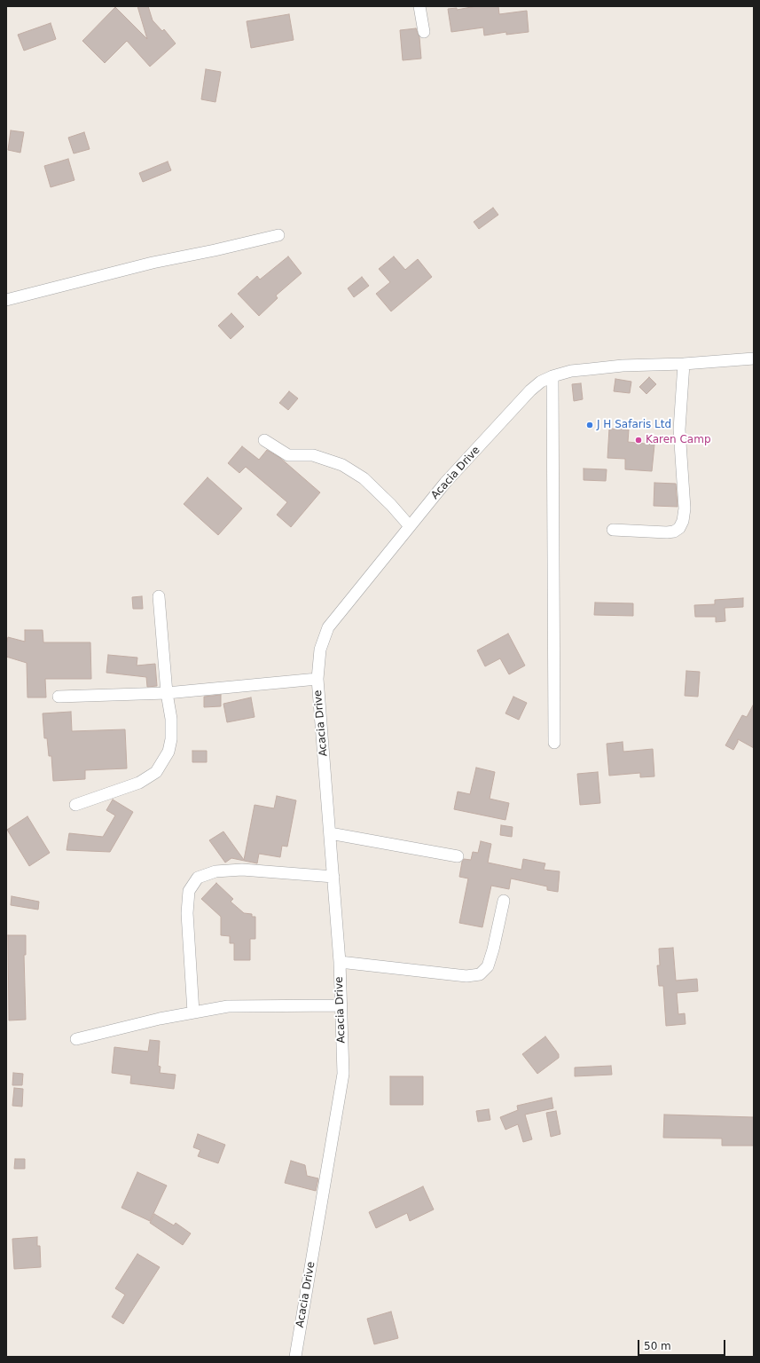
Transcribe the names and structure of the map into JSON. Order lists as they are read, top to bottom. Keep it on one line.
{"streets":{"street":["Acacia Drive"]},"places":["J H Safaris Ltd","Karen Camp"],"scale_bar":"50 m"}
